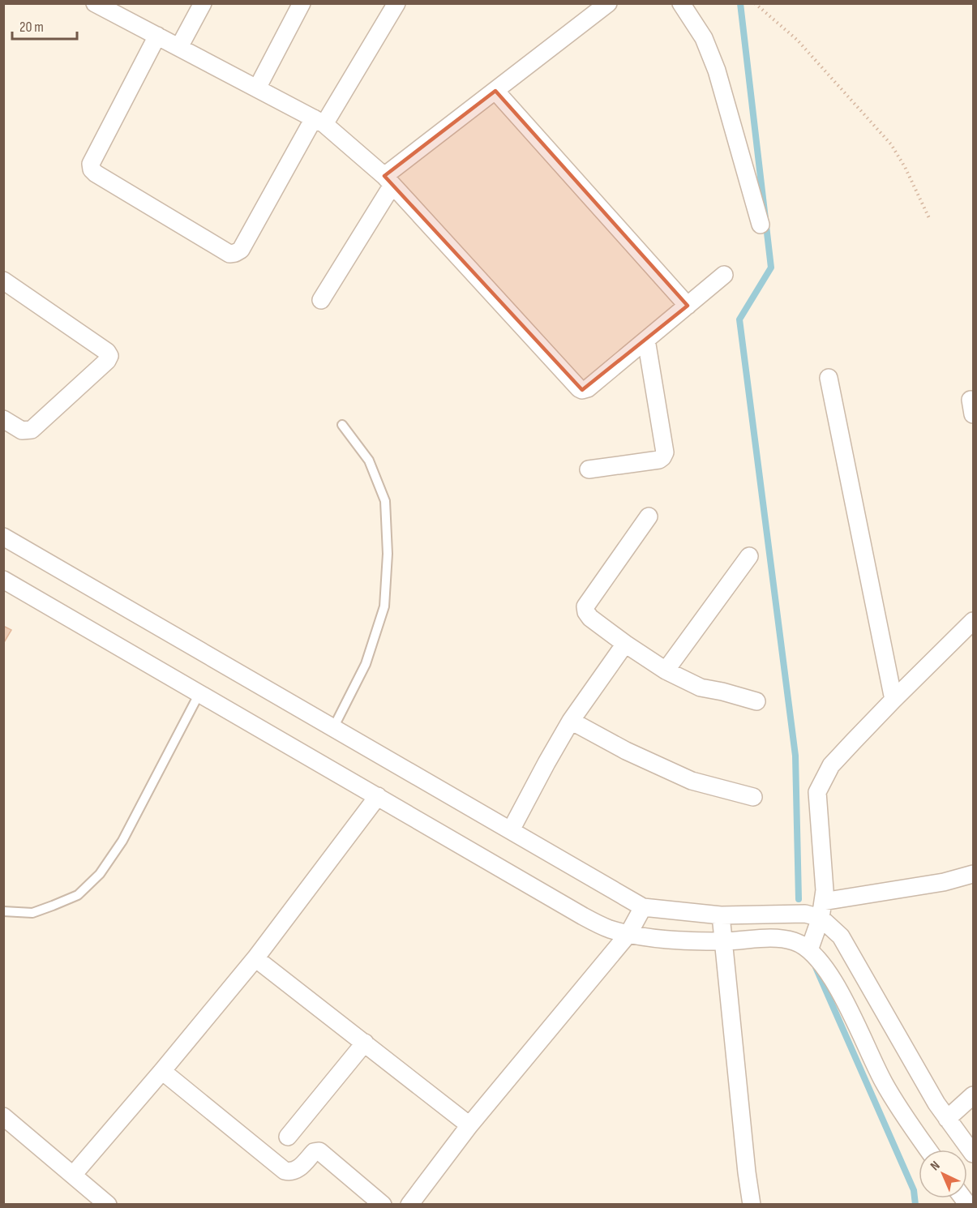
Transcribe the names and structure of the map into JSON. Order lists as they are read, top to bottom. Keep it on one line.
{"scale_bar":"20 m","north":"top left"}
